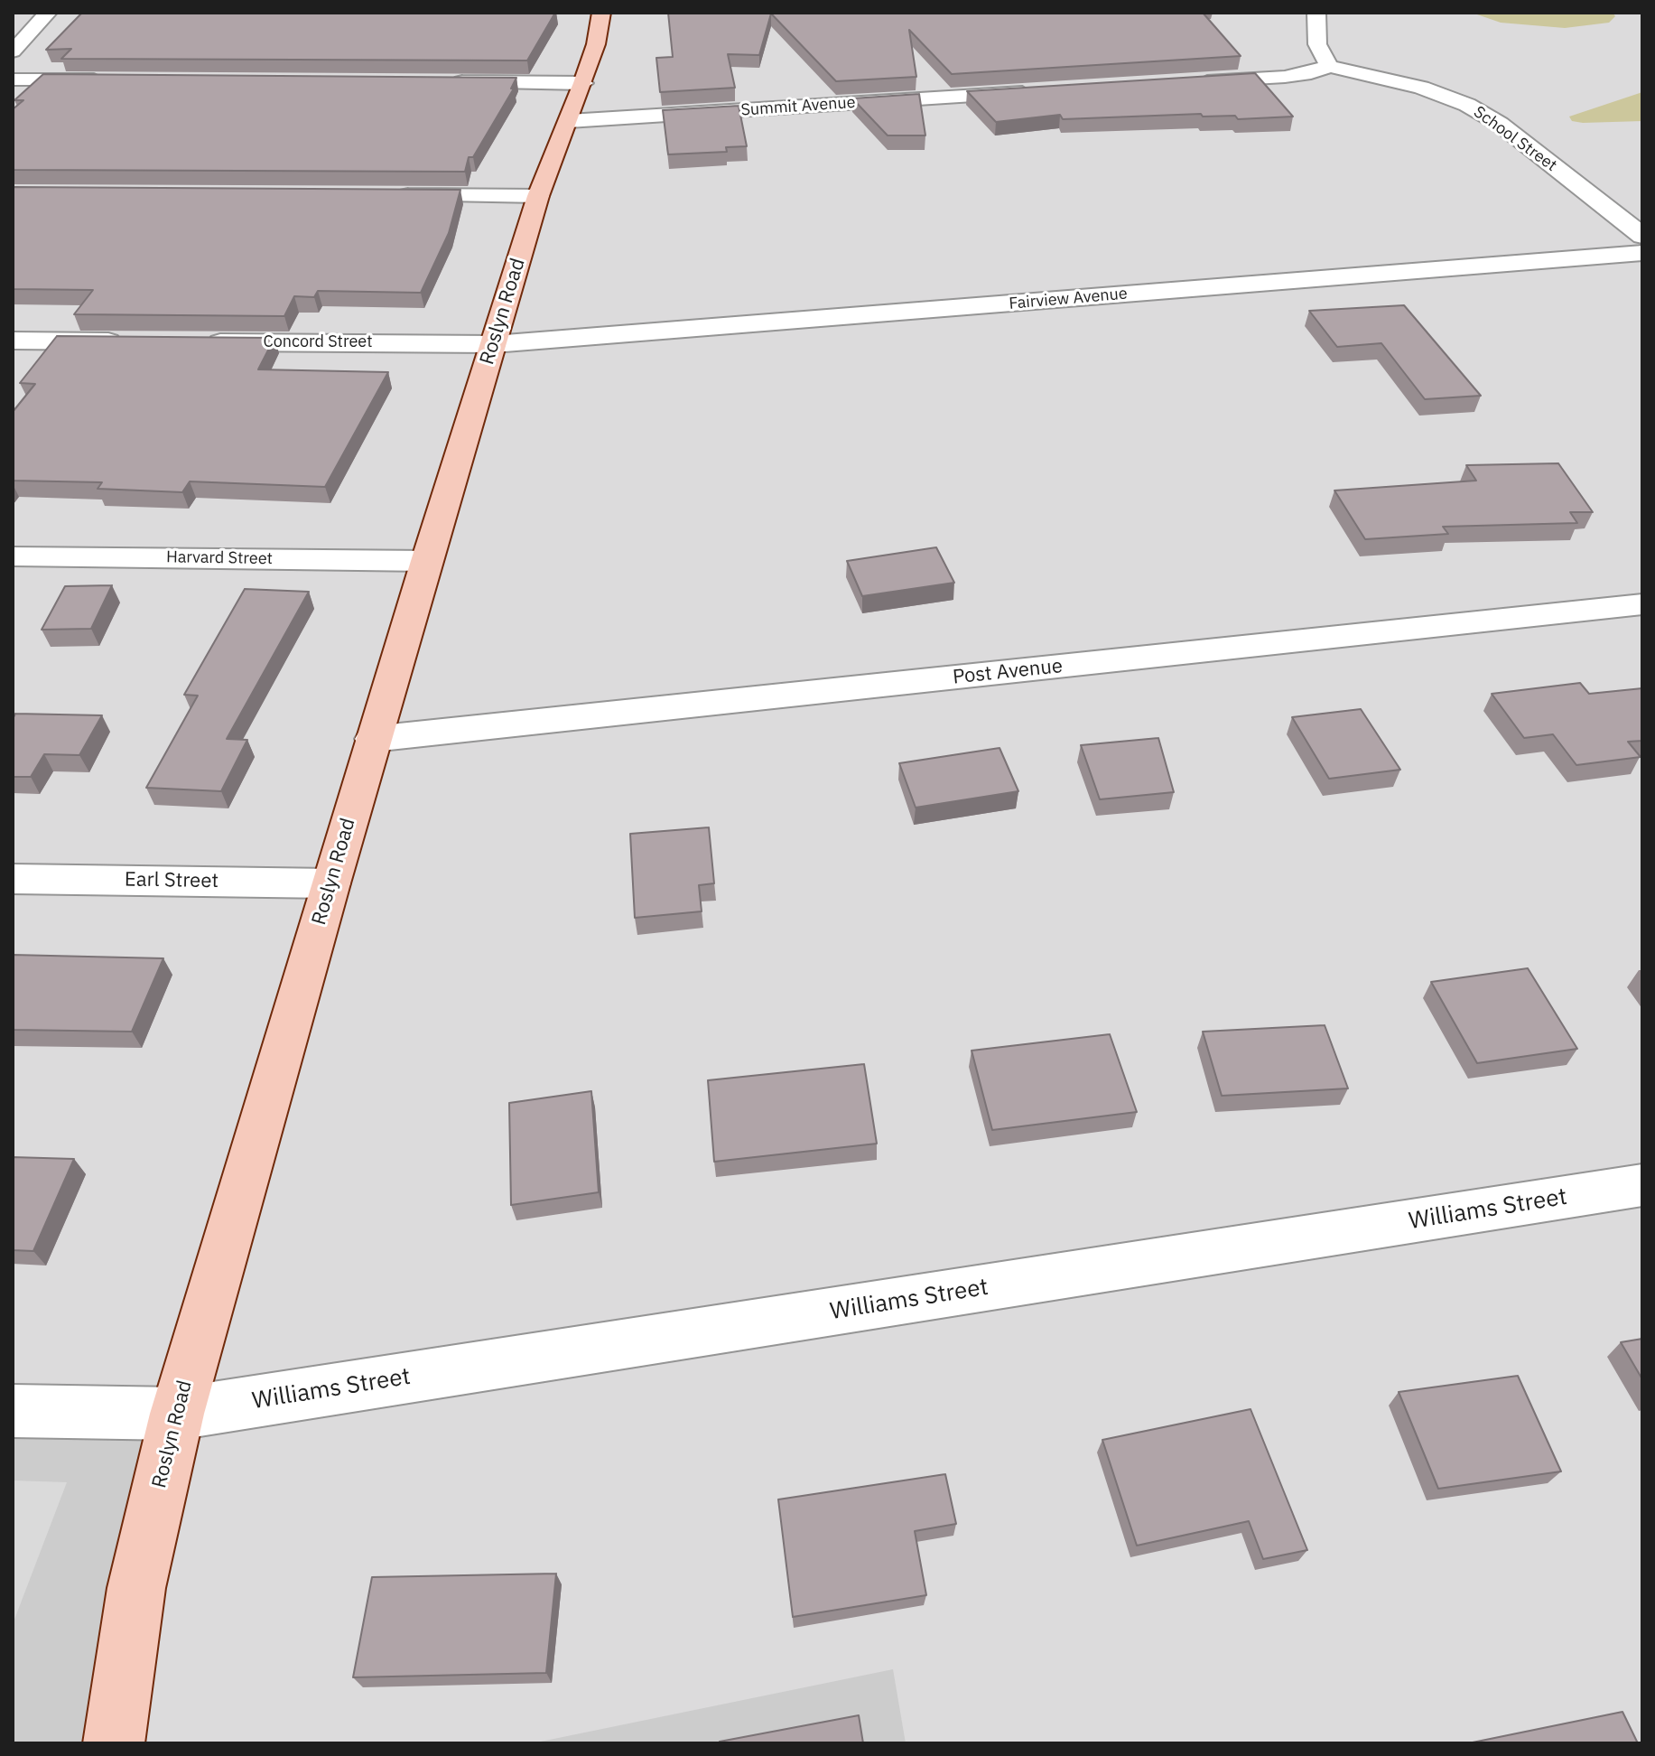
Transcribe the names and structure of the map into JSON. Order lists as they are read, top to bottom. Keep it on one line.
{"streets":{"main road":["Roslyn Road"],"street":["Summit Avenue","School Street","Fairview Avenue","Concord Street","Harvard Street","Post Avenue","Earl Street","Williams Street"]},"crossings":[["Summit Avenue","Roslyn Road"],["Fairview Avenue","Roslyn Road"],["Fairview Avenue","Concord Street"],["Roslyn Road","Concord Street"],["Roslyn Road","Harvard Street"],["Roslyn Road","Post Avenue"],["Roslyn Road","Earl Street"],["Roslyn Road","Williams Street"]]}
